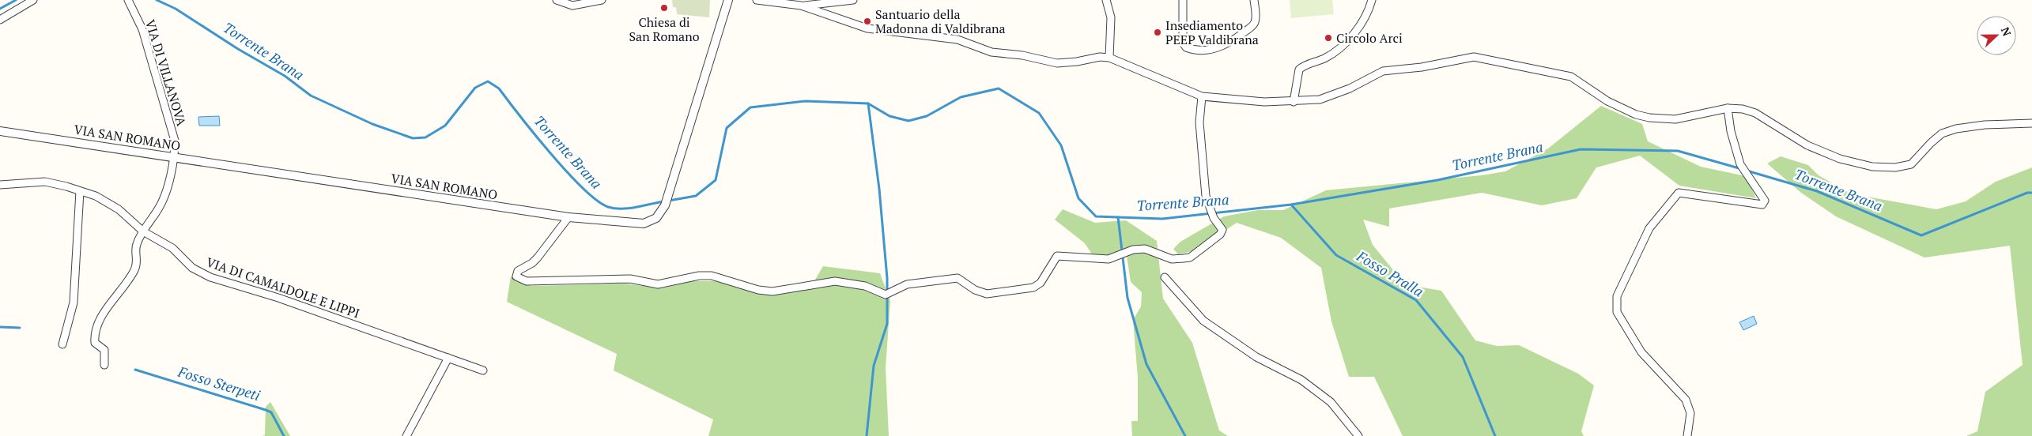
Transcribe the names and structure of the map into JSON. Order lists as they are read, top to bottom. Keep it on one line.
{"streets":{"street":["VIA DI VILLANOVA","VIA SAN ROMANO","VIA DI CAMALDOLE E LIPPI"]},"crossings":[["VIA DI VILLANOVA","VIA SAN ROMANO"],["VIA DI VILLANOVA","VIA DI CAMALDOLE E LIPPI"]],"water":["Torrente Brana","Fosso Pralla","Fosso Sterpeti"],"places":["Chiesa di San Romano","Santuario della Madonna di Valdibrana","Insediamento PEEP Valdibrana","Circolo Arci"],"north":"right"}
